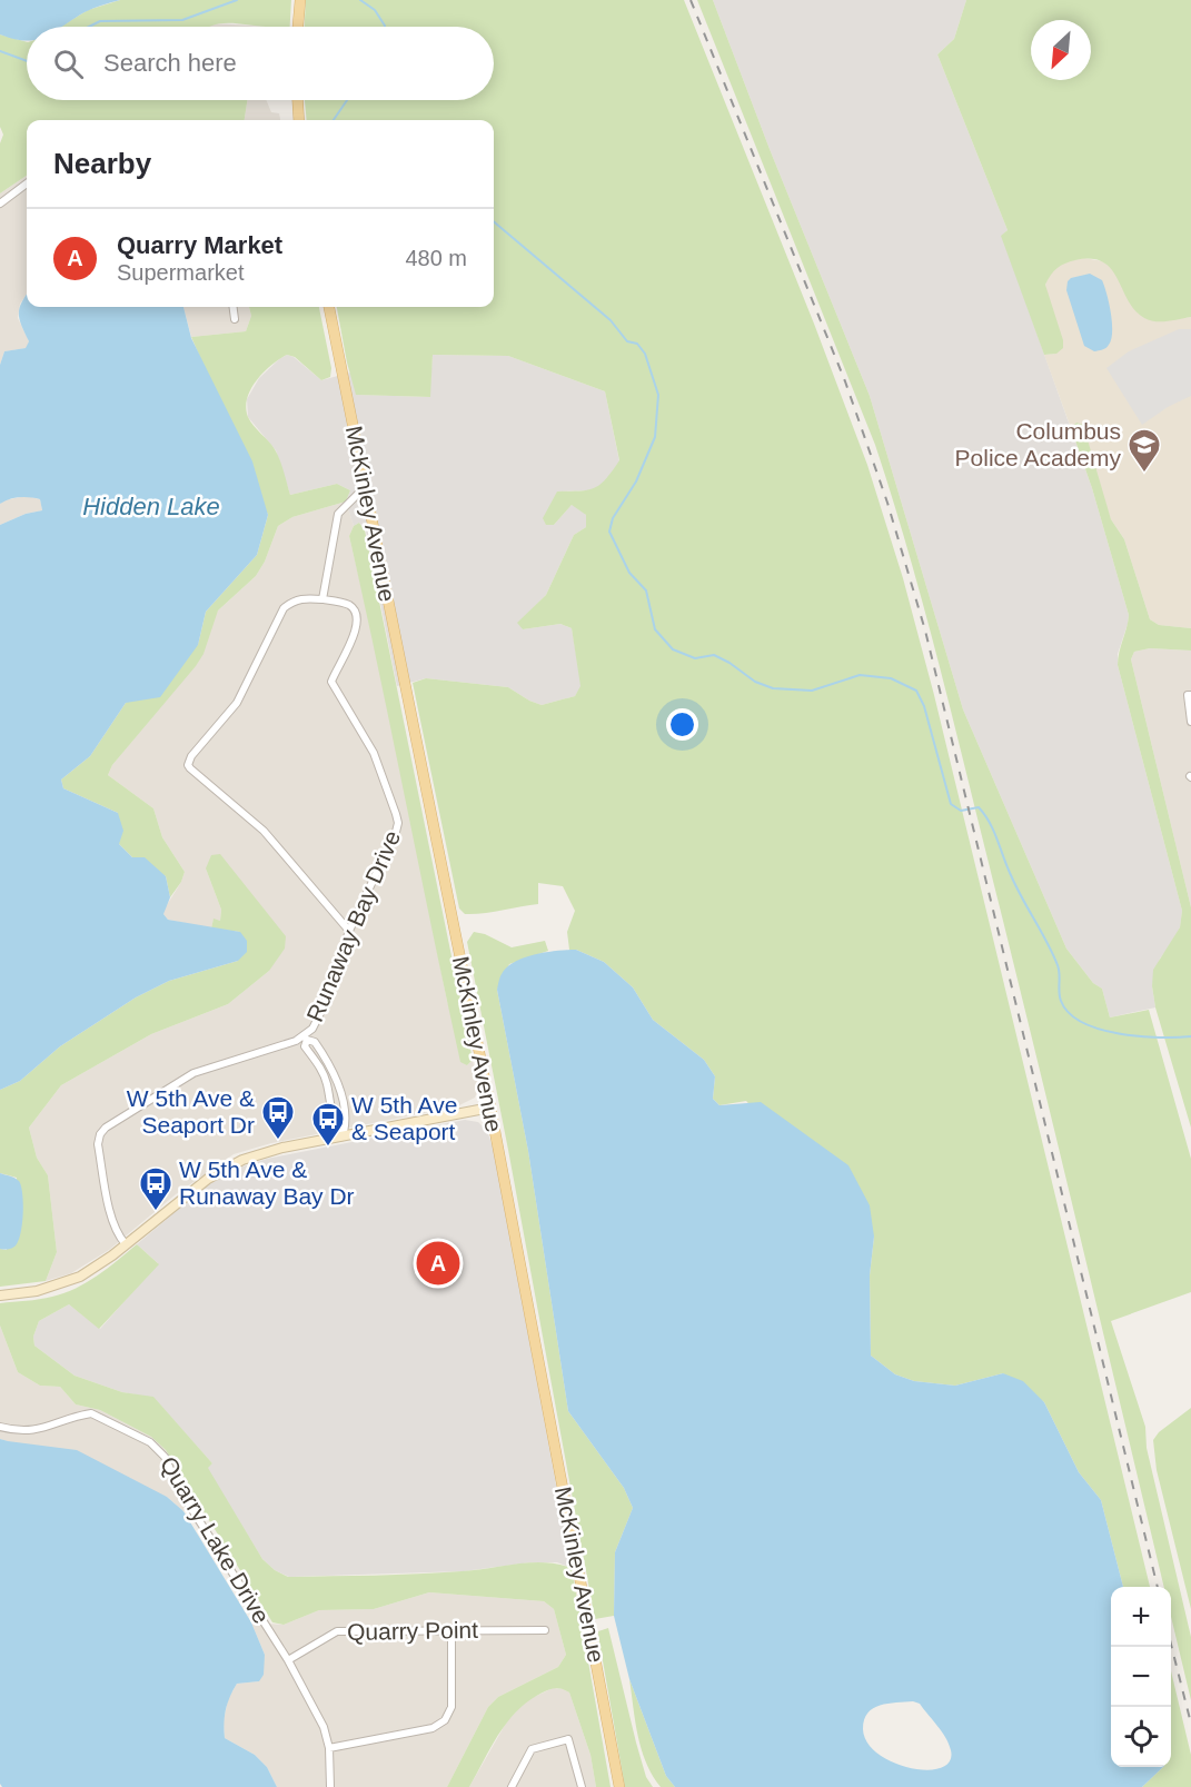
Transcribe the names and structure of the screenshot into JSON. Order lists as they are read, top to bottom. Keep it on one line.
{"streets":{"main road":["McKinley Avenue"],"street":["Runaway Bay Drive","Quarry Lake Drive","Quarry Point"]},"crossings":[["Quarry Lake Drive","Quarry Point"]],"water":["Hidden Lake"],"places":{"school or university":["Columbus Police Academy"],"bus stop":["W 5th Ave & Seaport Dr","W 5th Ave & Seaport","W 5th Ave & Runaway Bay Dr"]},"north":"bottom left","page":{"search":"Search here","heading":"Nearby","list":[{"mark":"A","name":"Quarry Market","note":"Supermarket","value":"480 m"}],"pins":"A","map_buttons":["+","−"]}}
